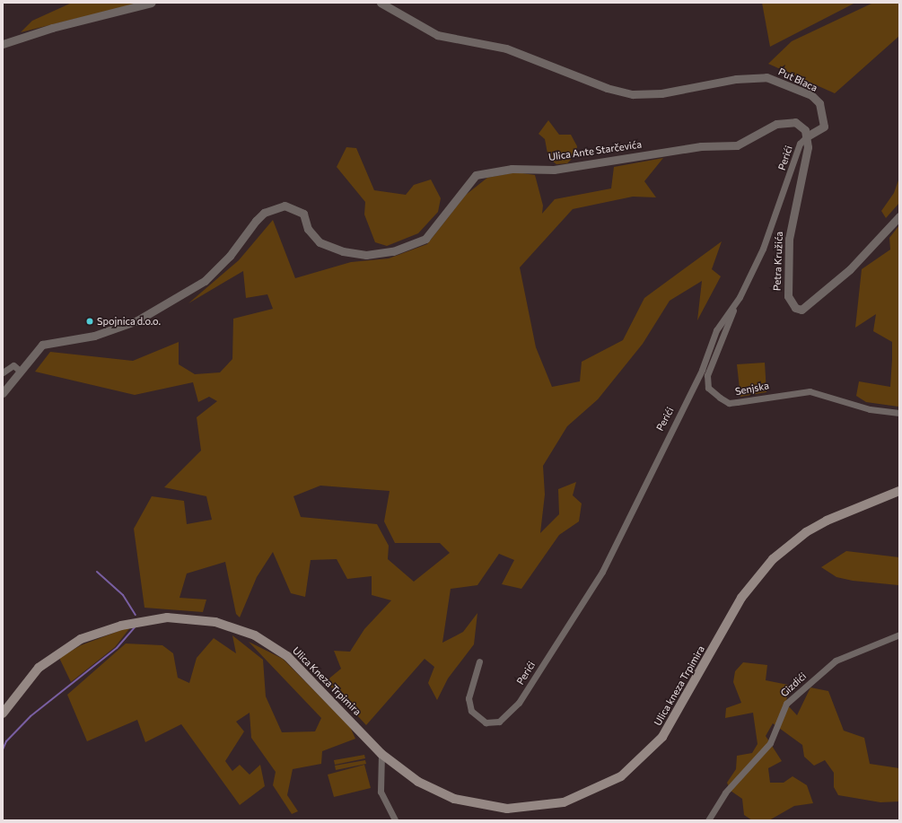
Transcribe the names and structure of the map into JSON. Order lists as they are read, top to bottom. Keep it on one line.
{"streets":{"main road":["Ulica Kneza Trpimira","Ulica kneza Trpimira"],"street":["Put Blaca","Ulica Ante Starčevića","Perići","Petra Kružića","Senjska","Gizdići"]},"crossings":[["Put Blaca","Ulica Ante Starčevića"],["Put Blaca","Perići"],["Put Blaca","Petra Kružića"],["Ulica Ante Starčevića","Perići"],["Ulica Ante Starčevića","Petra Kružića"],["Perići","Petra Kružića"],["Perići","Senjska"],["Ulica Kneza Trpimira","Ulica kneza Trpimira"]],"places":["Spojnica d.o.o."]}
